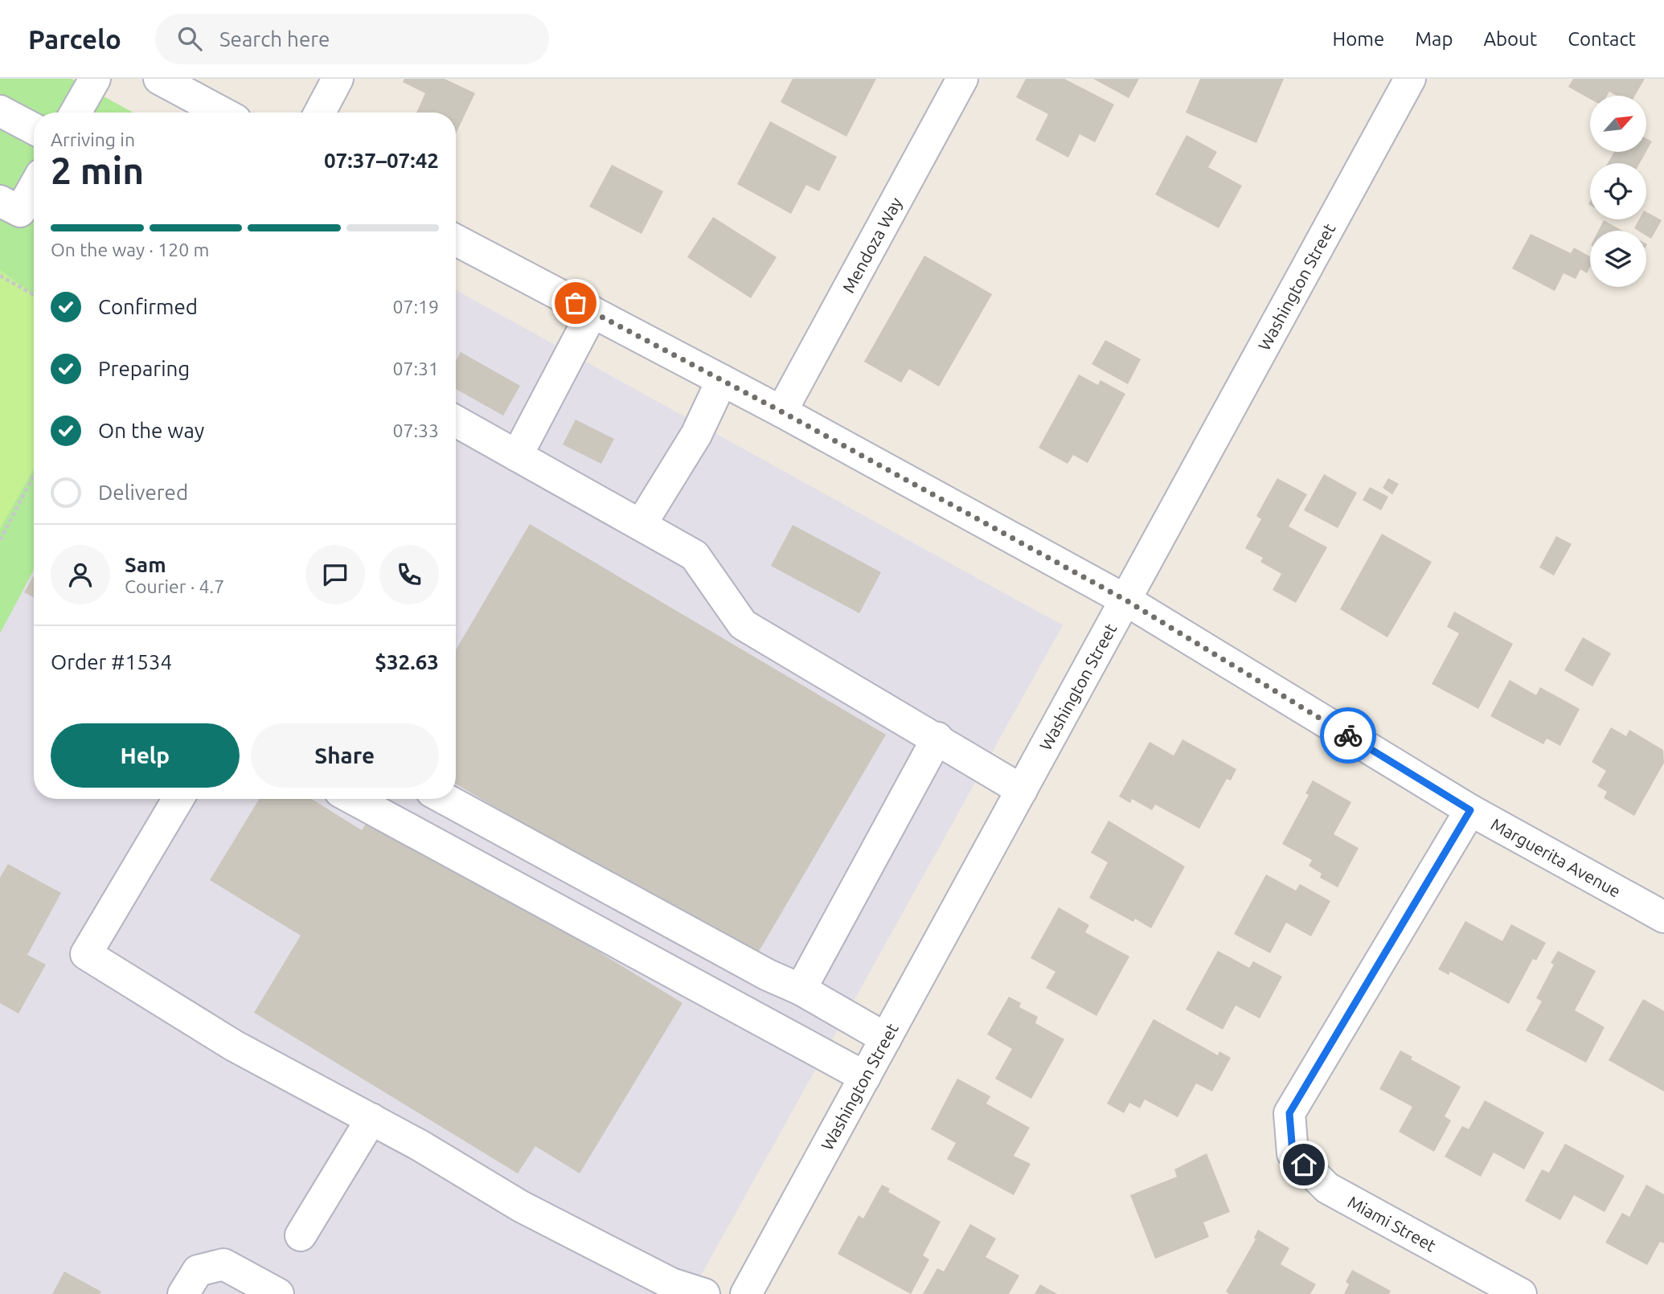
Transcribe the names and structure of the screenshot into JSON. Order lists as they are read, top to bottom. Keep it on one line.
{"streets":{"street":["Mendoza Way","Washington Street","Marguerita Avenue","Miami Street"]},"crossings":[["Mendoza Way","Marguerita Avenue"],["Washington Street","Marguerita Avenue"],["Marguerita Avenue","Miami Street"]],"north":"top right","page":{"header":"Parcelo","search":"Search here","nav":["Home","Map","About","Contact"],"heading":["2 min","Arriving in","07:37–07:42"],"panel":["Sam","Courier · 4.7","Order #1534","$32.63"],"bar":"On the way · 120 m","list":[["Confirmed","07:19"],["Preparing","07:31"],["On the way","07:33"],"Delivered"],"buttons":["Help","Share"]}}
